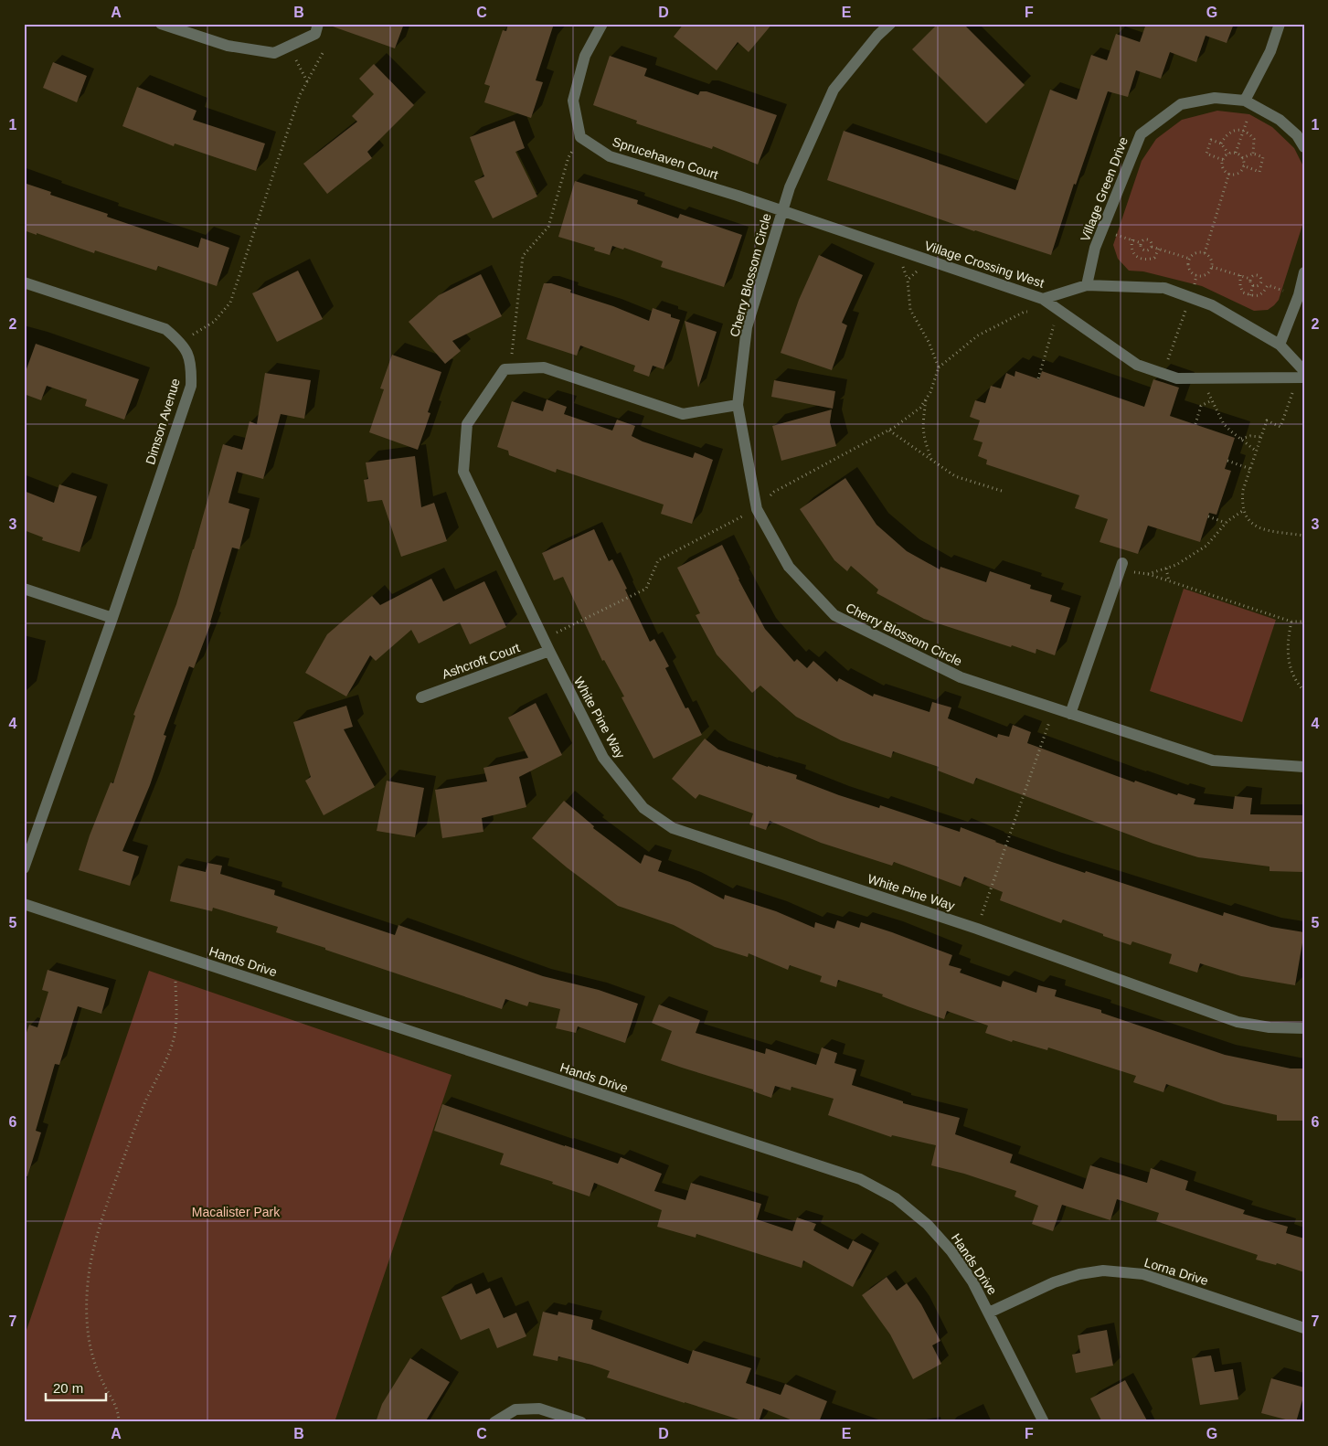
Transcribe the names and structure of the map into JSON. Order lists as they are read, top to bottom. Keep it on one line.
{"streets":{"street":["Sprucehaven Court","Village Green Drive","Village Crossing West","Cherry Blossom Circle","Dimson Avenue","Ashcroft Court","White Pine Way","Hands Drive","Lorna Drive"]},"crossings":[["Sprucehaven Court","Village Crossing West"],["Sprucehaven Court","Cherry Blossom Circle"],["Village Green Drive","Village Crossing West"],["Village Crossing West","Cherry Blossom Circle"],["Ashcroft Court","White Pine Way"],["Hands Drive","Lorna Drive"]],"parks":["Macalister Park"],"scale_bar":"20 m","grid":{"columns":["A","B","C","D","E","F","G"],"rows":["1","2","3","4","5","6","7"]}}
